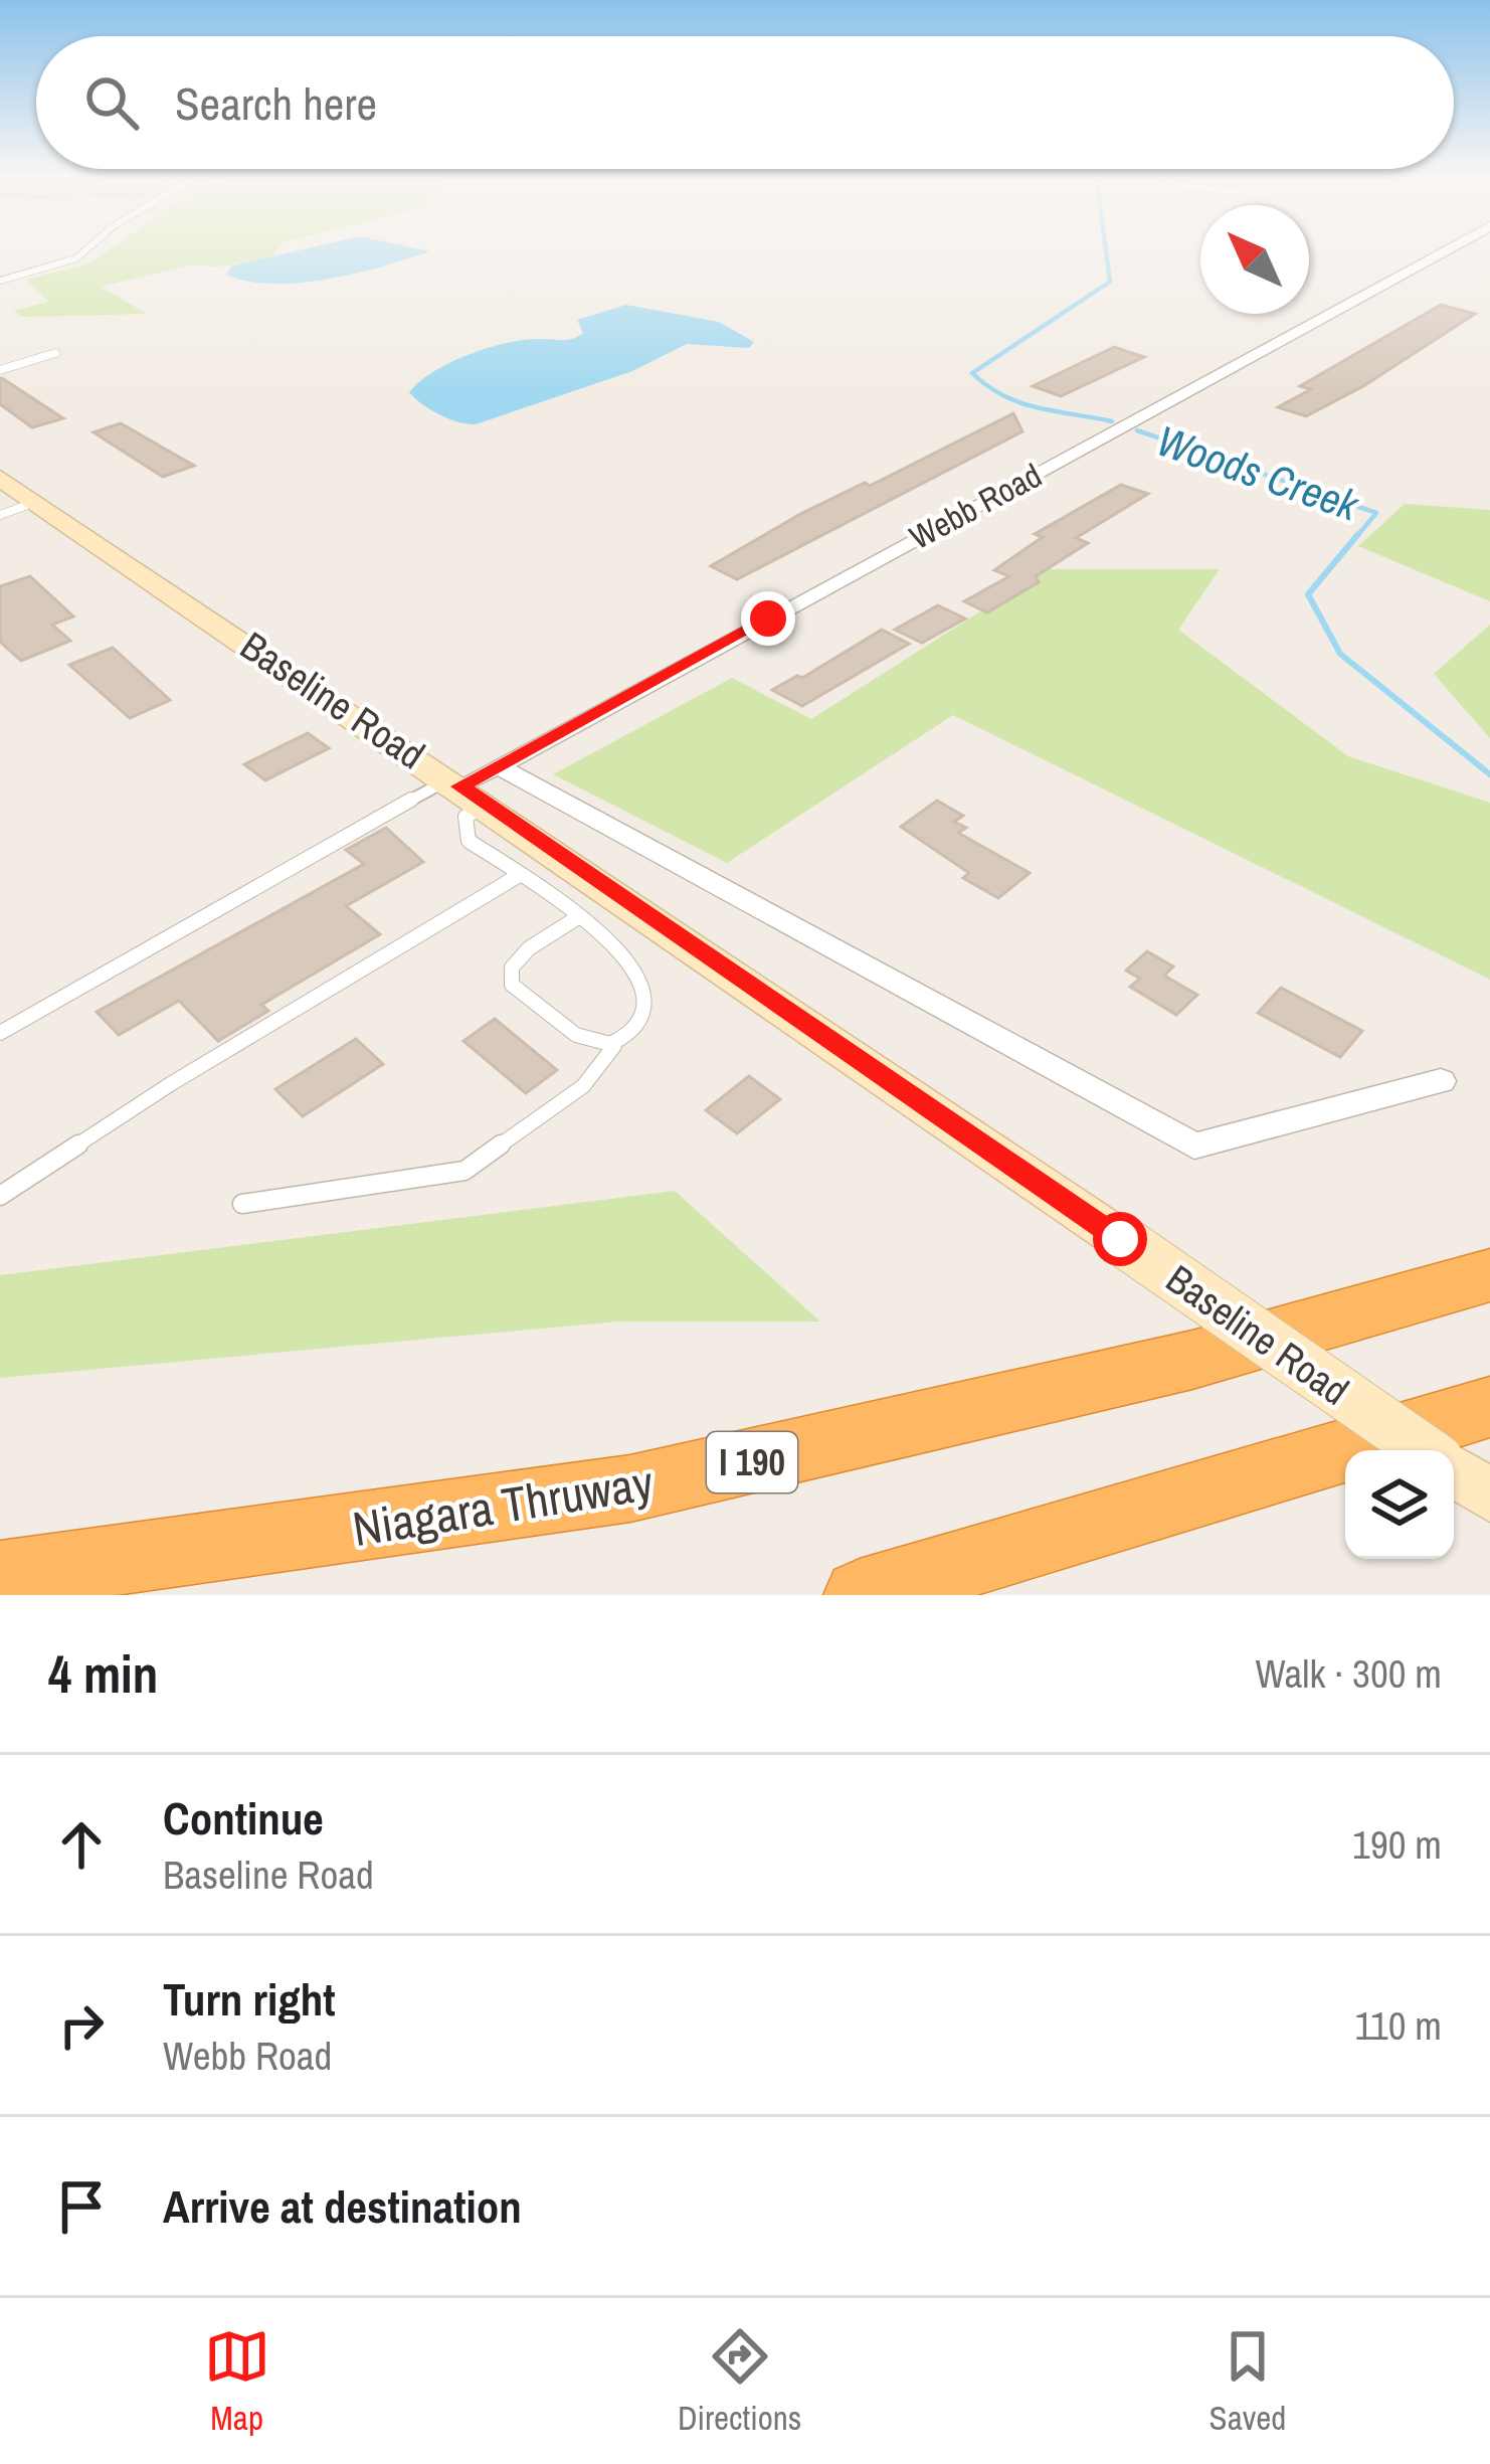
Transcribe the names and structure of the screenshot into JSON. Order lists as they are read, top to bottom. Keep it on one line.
{"streets":{"highway":["I 190","Niagara Thruway"],"street":["Webb Road","Baseline Road"]},"crossings":[["Webb Road","Baseline Road"]],"water":["Woods Creek"],"north":"top left","page":{"search":"Search here","heading":["4 min","Walk · 300 m"],"list":[["Continue","Baseline Road","190 m"],["Turn right","Webb Road","110 m"],"Arrive at destination"],"nav":["Map","Directions","Saved"]}}
